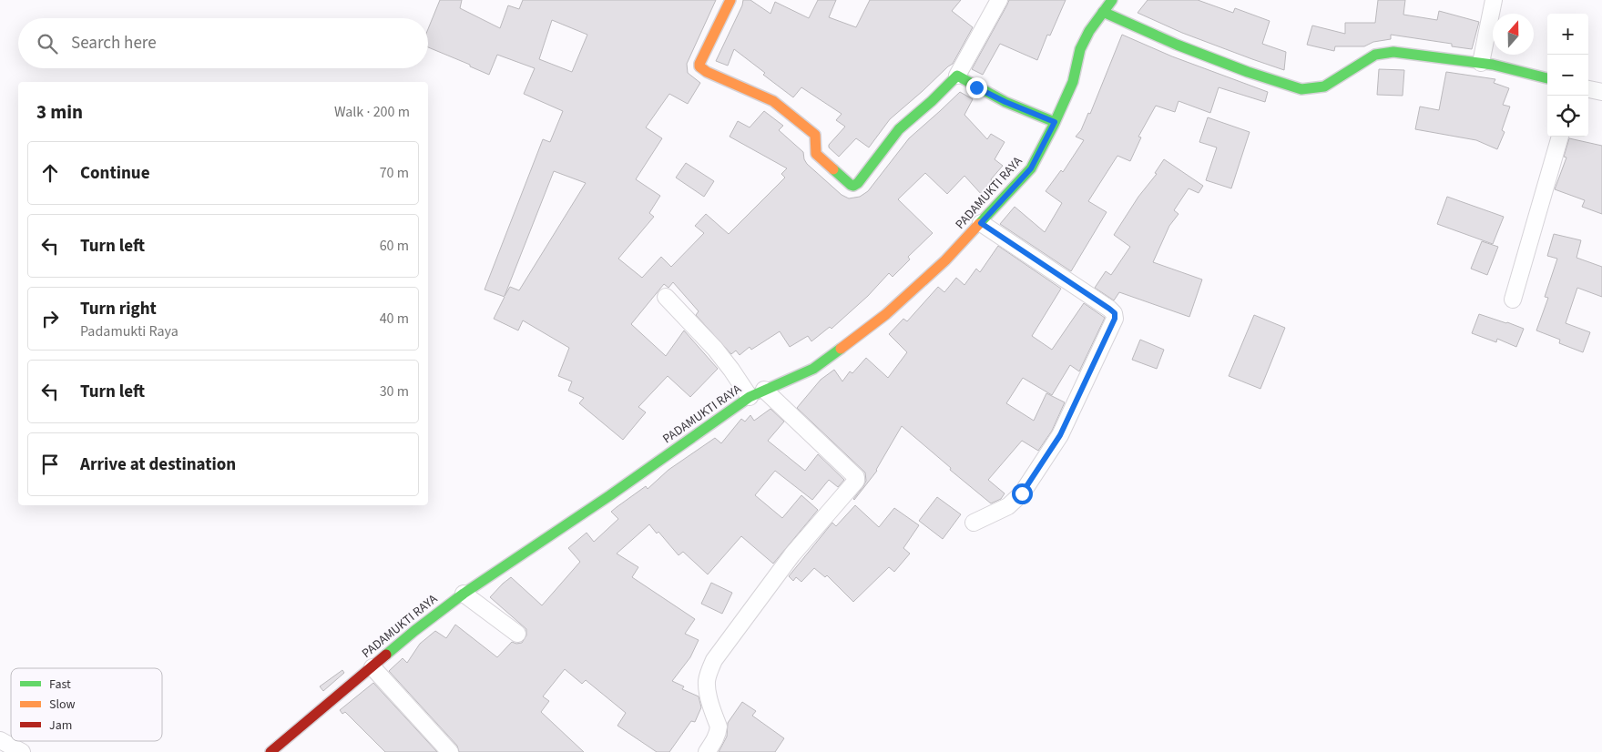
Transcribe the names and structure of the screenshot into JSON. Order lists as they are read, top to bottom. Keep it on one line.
{"streets":{"street":["PADAMUKTI RAYA"]},"legend":["Fast","Slow","Jam"],"north":"top","page":{"map_buttons":["+","−"],"search":"Search here","heading":["3 min","Walk · 200 m"],"list":[["Continue","70 m"],["Turn left","60 m"],["Turn right","Padamukti Raya","40 m"],["Turn left","30 m"],"Arrive at destination"]}}
